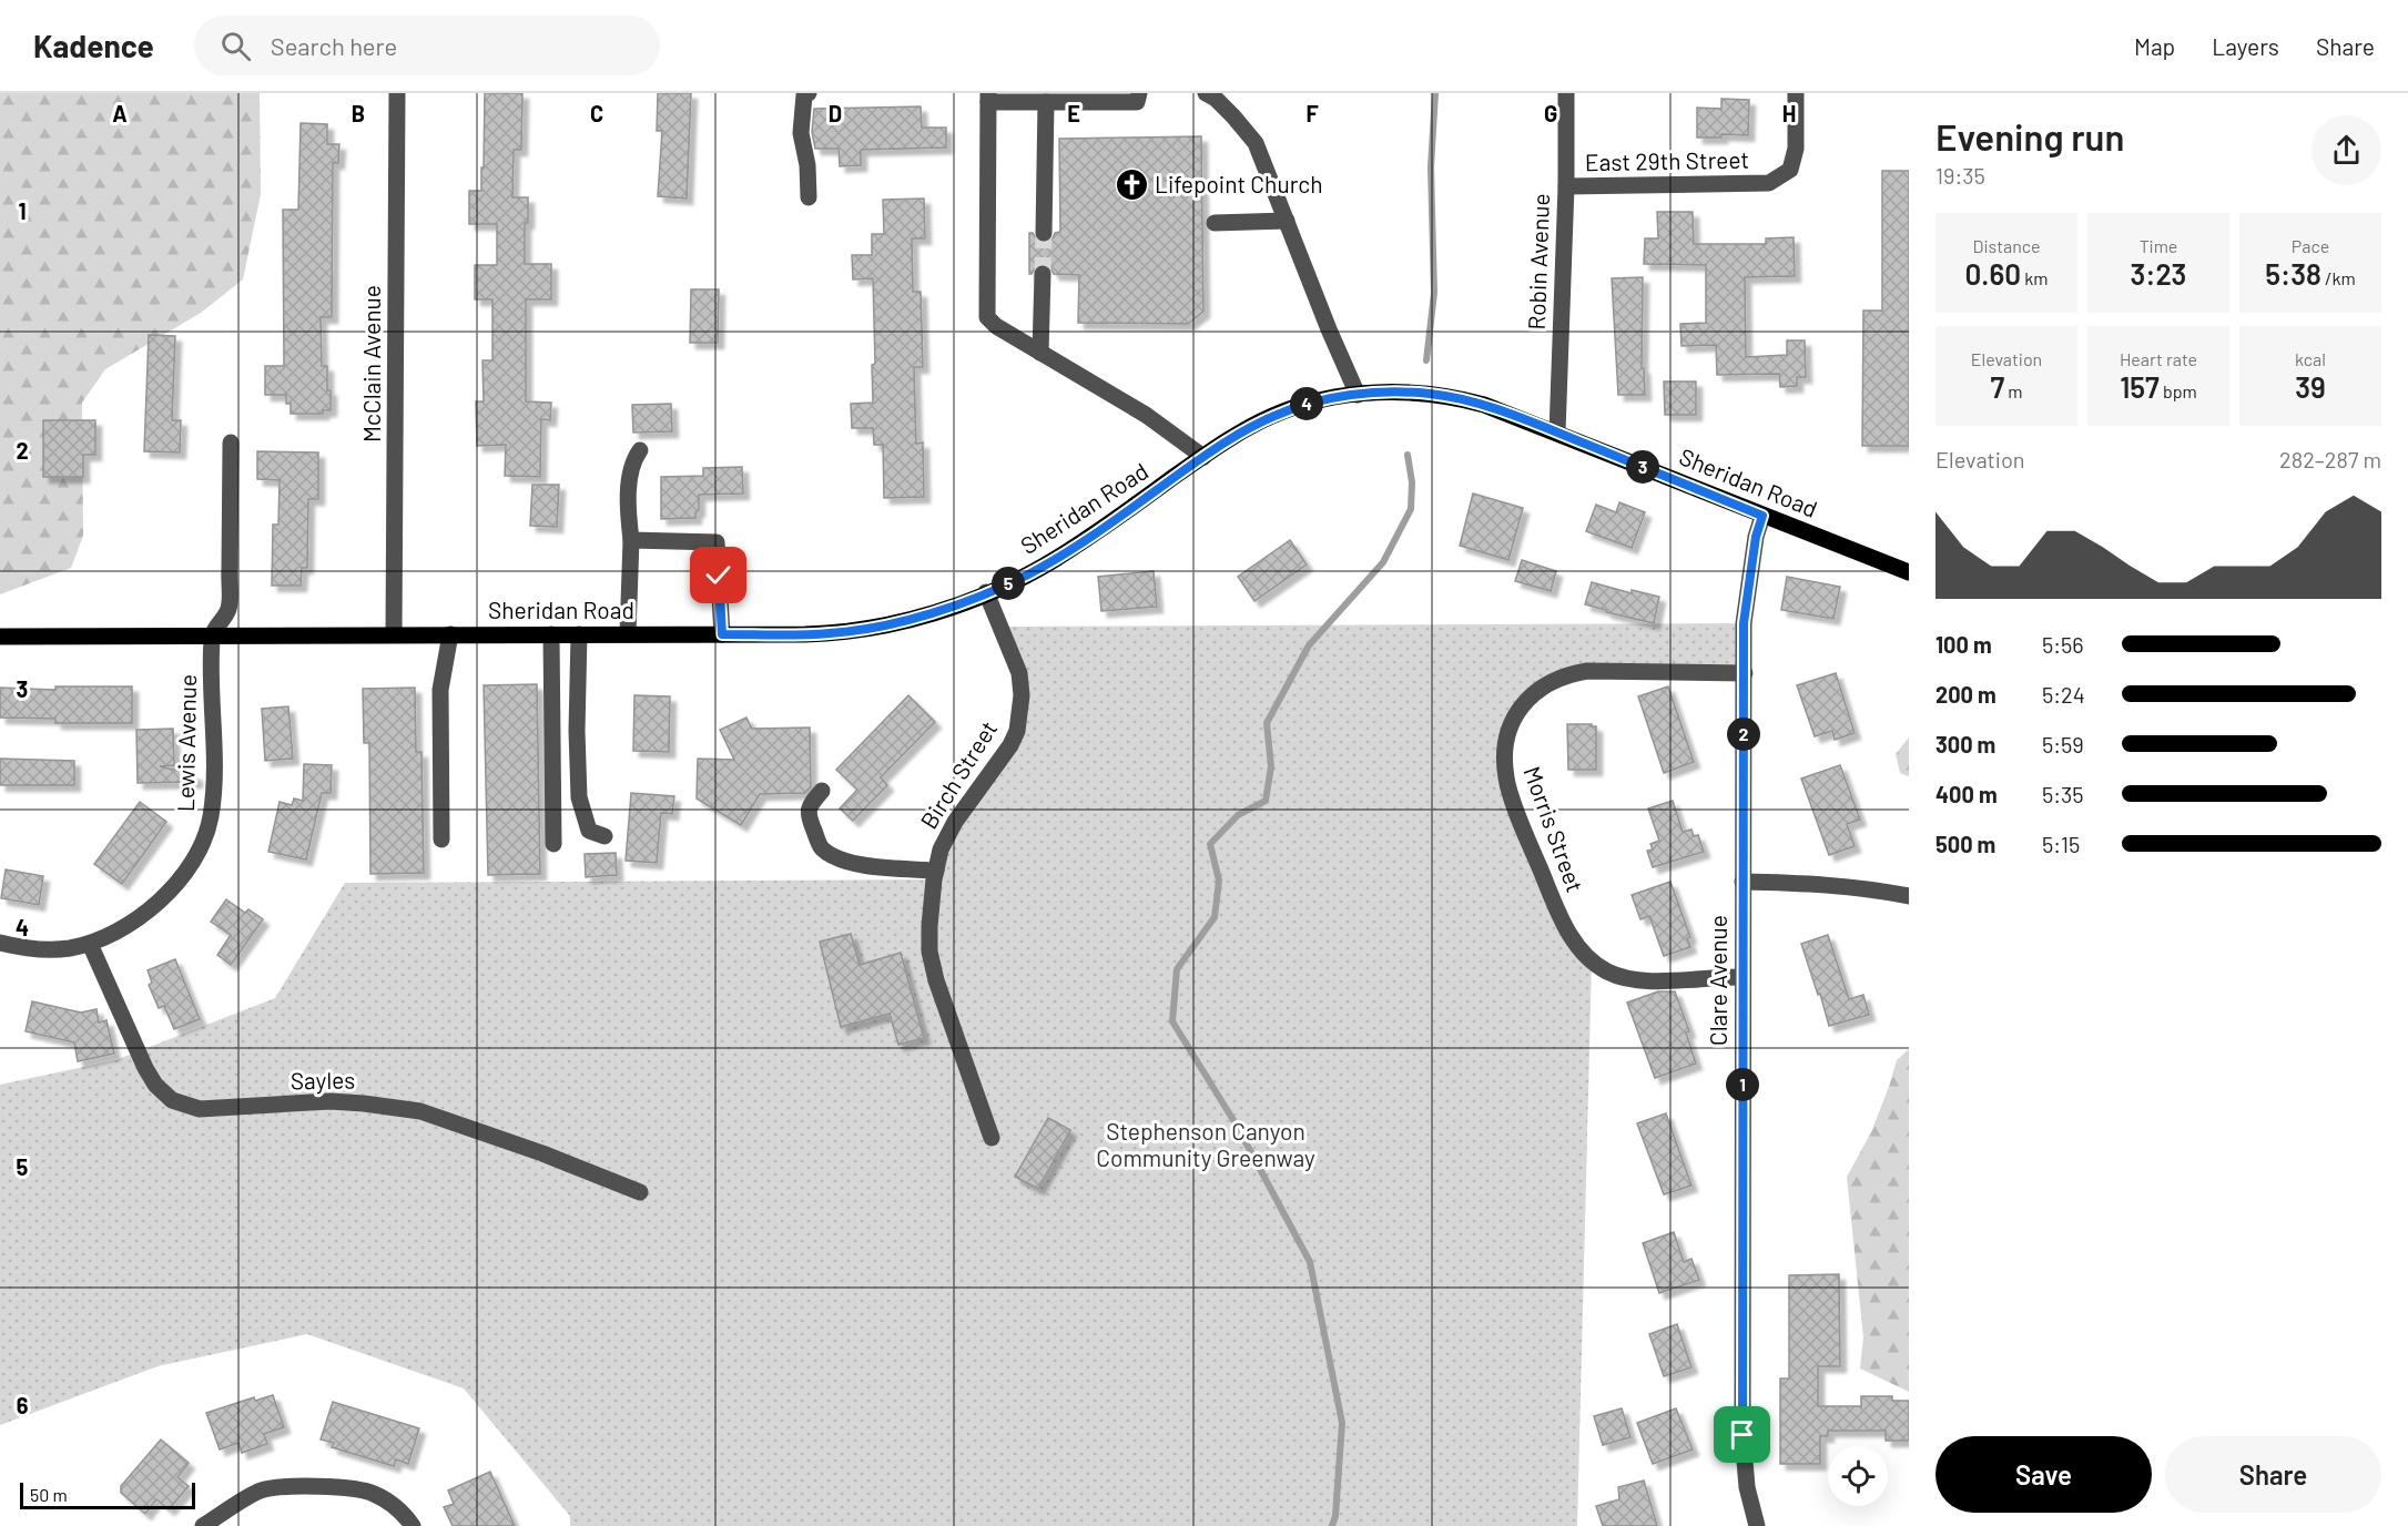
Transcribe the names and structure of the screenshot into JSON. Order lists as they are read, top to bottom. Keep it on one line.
{"streets":{"main road":["Sheridan Road"],"street":["East 29th Street","Robin Avenue","McClain Avenue","Lewis Avenue","Birch Street","Morris Street","Clare Avenue","Sayles"]},"crossings":[["East 29th Street","Robin Avenue"],["Robin Avenue","Sheridan Road"],["McClain Avenue","Sheridan Road"],["Sheridan Road","Lewis Avenue"],["Sheridan Road","Birch Street"],["Sheridan Road","Clare Avenue"],["Lewis Avenue","Sayles"],["Morris Street","Clare Avenue"]],"parks":["Stephenson Canyon Community Greenway"],"places":{"church":["Lifepoint Church"]},"scale_bar":"50 m","page":{"header":"Kadence","search":"Search here","nav":["Map","Layers","Share"],"heading":["Evening run","19:35"],"stats":[["Distance","0.60 km"],["Time","3:23"],["Pace","5:38 /km"],["Elevation","7 m"],["Heart rate","157 bpm"],["kcal","39"]],"pins":["4","3","5","2","1"],"chart":["Elevation","282–287 m"],"list":[{"name":"100 m","note":"5:56"},{"name":"200 m","note":"5:24"},{"name":"300 m","note":"5:59"},{"name":"400 m","note":"5:35"},{"name":"500 m","note":"5:15"}],"buttons":["Save","Share"],"scale":"50 m"},"grid":{"columns":["A","B","C","D","E","F","G","H"],"rows":["1","2","3","4","5","6"]}}
